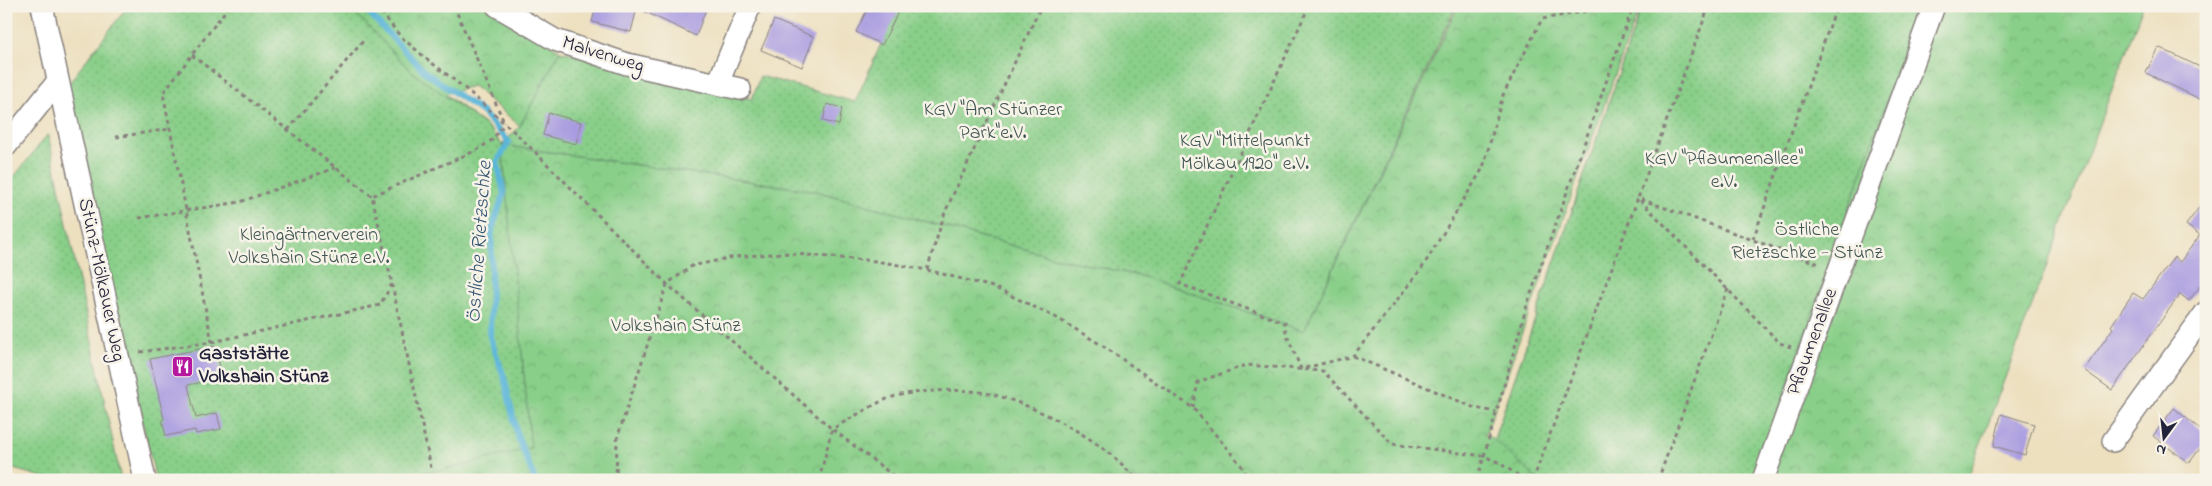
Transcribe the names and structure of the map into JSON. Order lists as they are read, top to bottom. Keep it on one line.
{"streets":{"street":["Malvenweg","Stünz-Mölkauer Weg","Pflaumenallee"]},"water":["Östliche Rietzschke"],"parks":["KGV \"Am Stünzer Park\"e.V.","KGV \"Mittelpunkt Mölkau 1920\" e.V.","KGV \"Pflaumenallee\" e.V.","Östliche Rietzschke - Stünz","Kleingärtnerverein Volkshain Stünz e.V.","Volkshain Stünz"],"places":{"restaurant":["Gaststätte Volkshain Stünz"]},"north":"bottom"}
